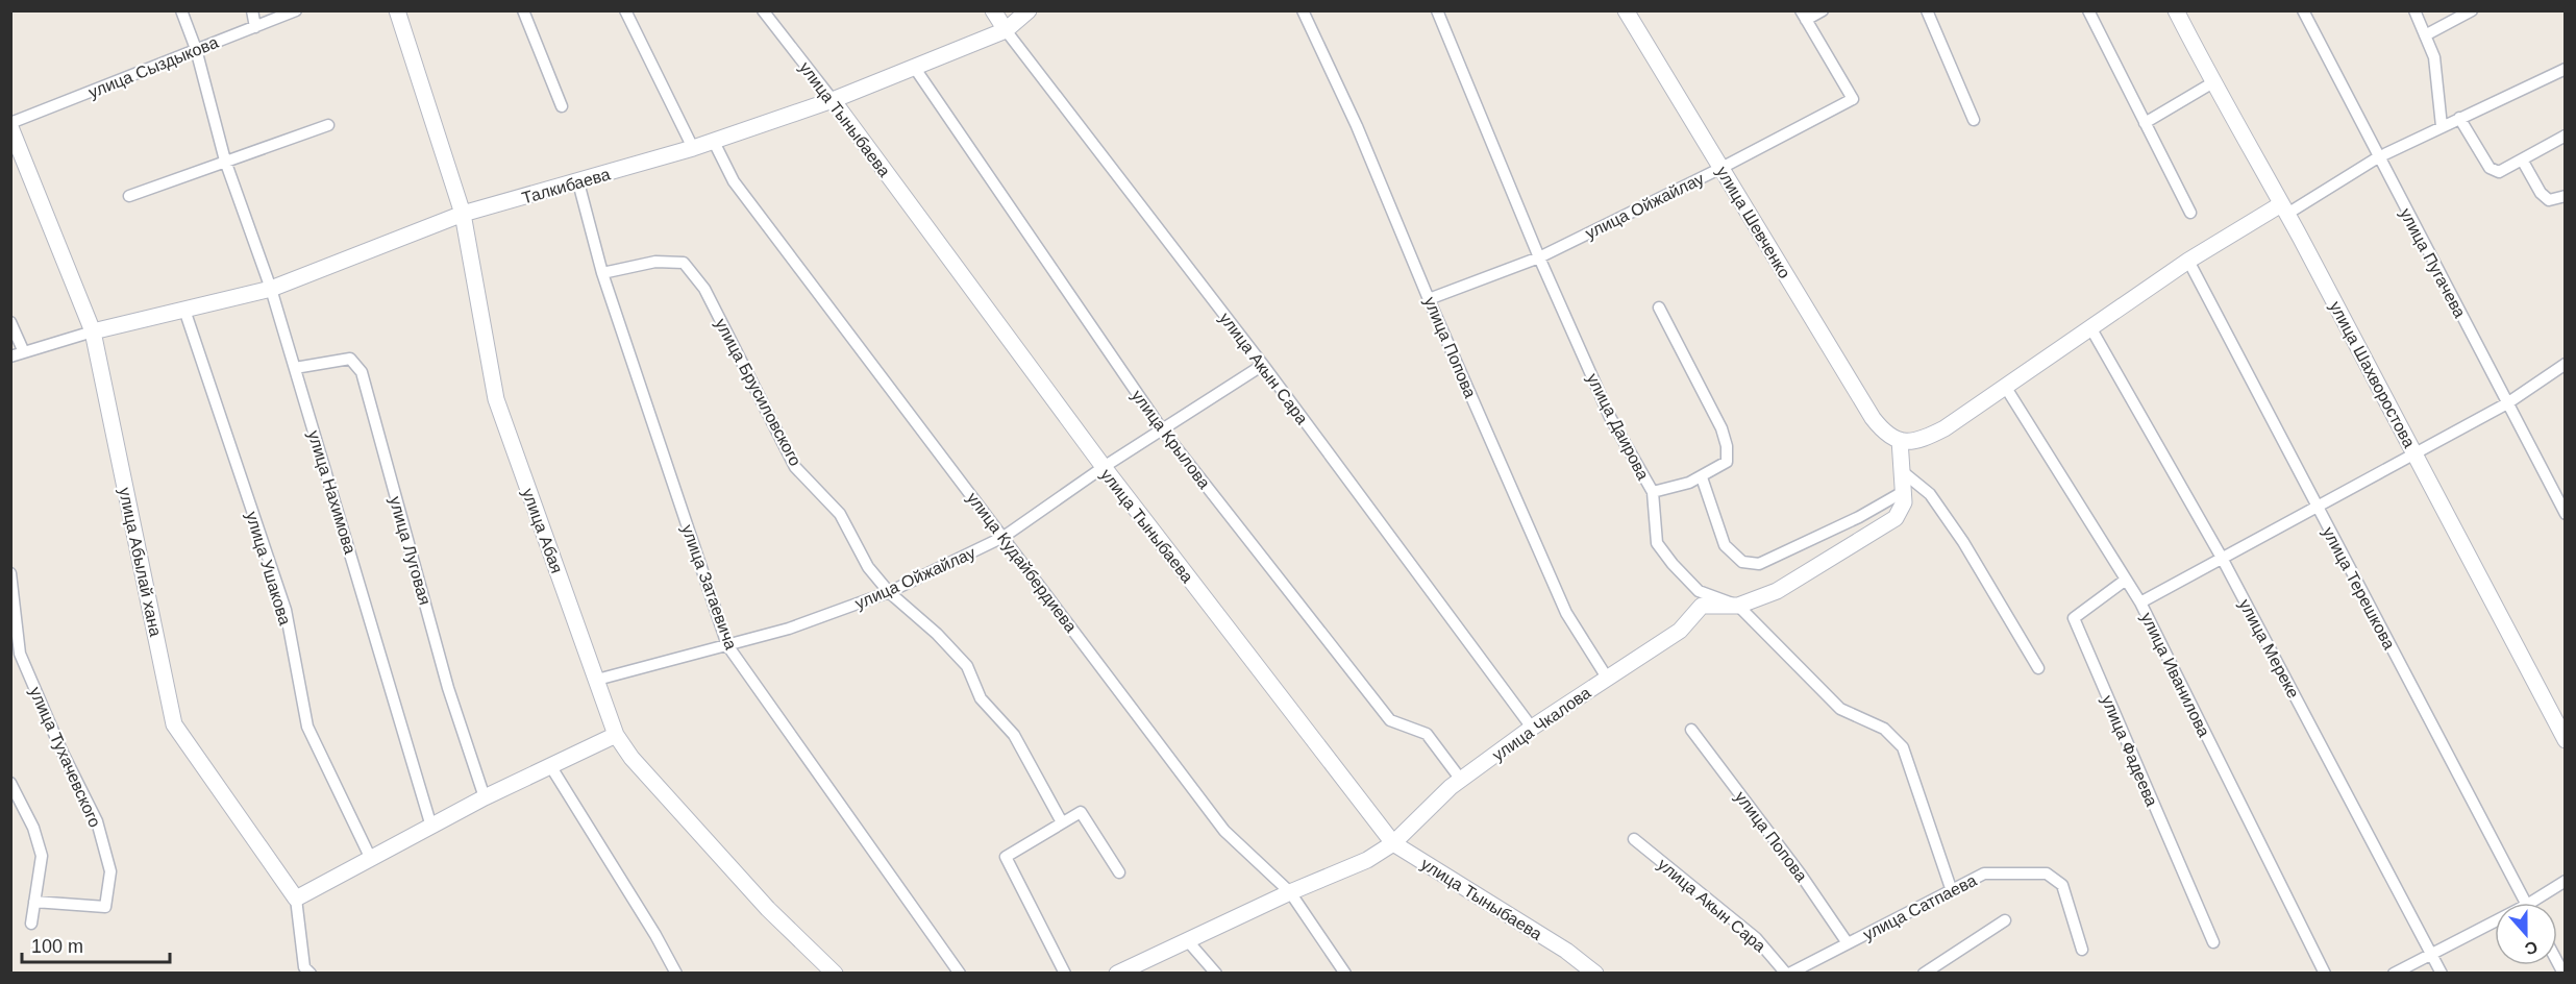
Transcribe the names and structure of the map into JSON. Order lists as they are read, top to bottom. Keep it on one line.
{"streets":{"street":["улица Сыздыкова","улица Тыныбаева","Талкибаева","улица Ойжайлау","улица Шевченко","улица Пугачева","улица Попова","улица Акын Сара","улица Шахворостова","улица Брусиловского","улица Даирова","улица Крылова","улица Нахимова","улица Абая","улица Луговая","улица Абылай хана","улица Кудайбердиева","улица Ушакова","улица Затаевича","улица Терешкова","улица Мереке","улица Иванилова","улица Чкалова","улица Фадеева","улица Тухачевского","улица Сатпаева"]},"crossings":[["улица Сыздыкова","улица Нахимова"],["улица Сыздыкова","улица Абылай хана"],["улица Тыныбаева","Талкибаева"],["улица Тыныбаева","улица Ойжайлау"],["улица Тыныбаева","улица Чкалова"],["Талкибаева","улица Акын Сара"],["Талкибаева","улица Крылова"],["Талкибаева","улица Нахимова"],["Талкибаева","улица Абая"],["Талкибаева","улица Абылай хана"],["Талкибаева","улица Кудайбердиева"],["Талкибаева","улица Ушакова"],["Талкибаева","улица Затаевича"],["улица Ойжайлау","улица Шевченко"],["улица Ойжайлау","улица Попова"],["улица Ойжайлау","улица Акын Сара"],["улица Ойжайлау","улица Брусиловского"],["улица Ойжайлау","улица Даирова"],["улица Ойжайлау","улица Крылова"],["улица Ойжайлау","улица Абая"],["улица Ойжайлау","улица Кудайбердиева"],["улица Ойжайлау","улица Затаевича"],["улица Шевченко","улица Чкалова"],["улица Попова","улица Чкалова"],["улица Попова","улица Сатпаева"],["улица Акын Сара","улица Чкалова"],["улица Акын Сара","улица Сатпаева"],["улица Брусиловского","улица Затаевича"],["улица Даирова","улица Чкалова"],["улица Даирова","улица Сатпаева"],["улица Крылова","улица Чкалова"],["улица Нахимова","улица Луговая"],["улица Кудайбердиева","улица Чкалова"],["улица Иванилова","улица Фадеева"]],"scale_bar":"100 m","north":"bottom"}
